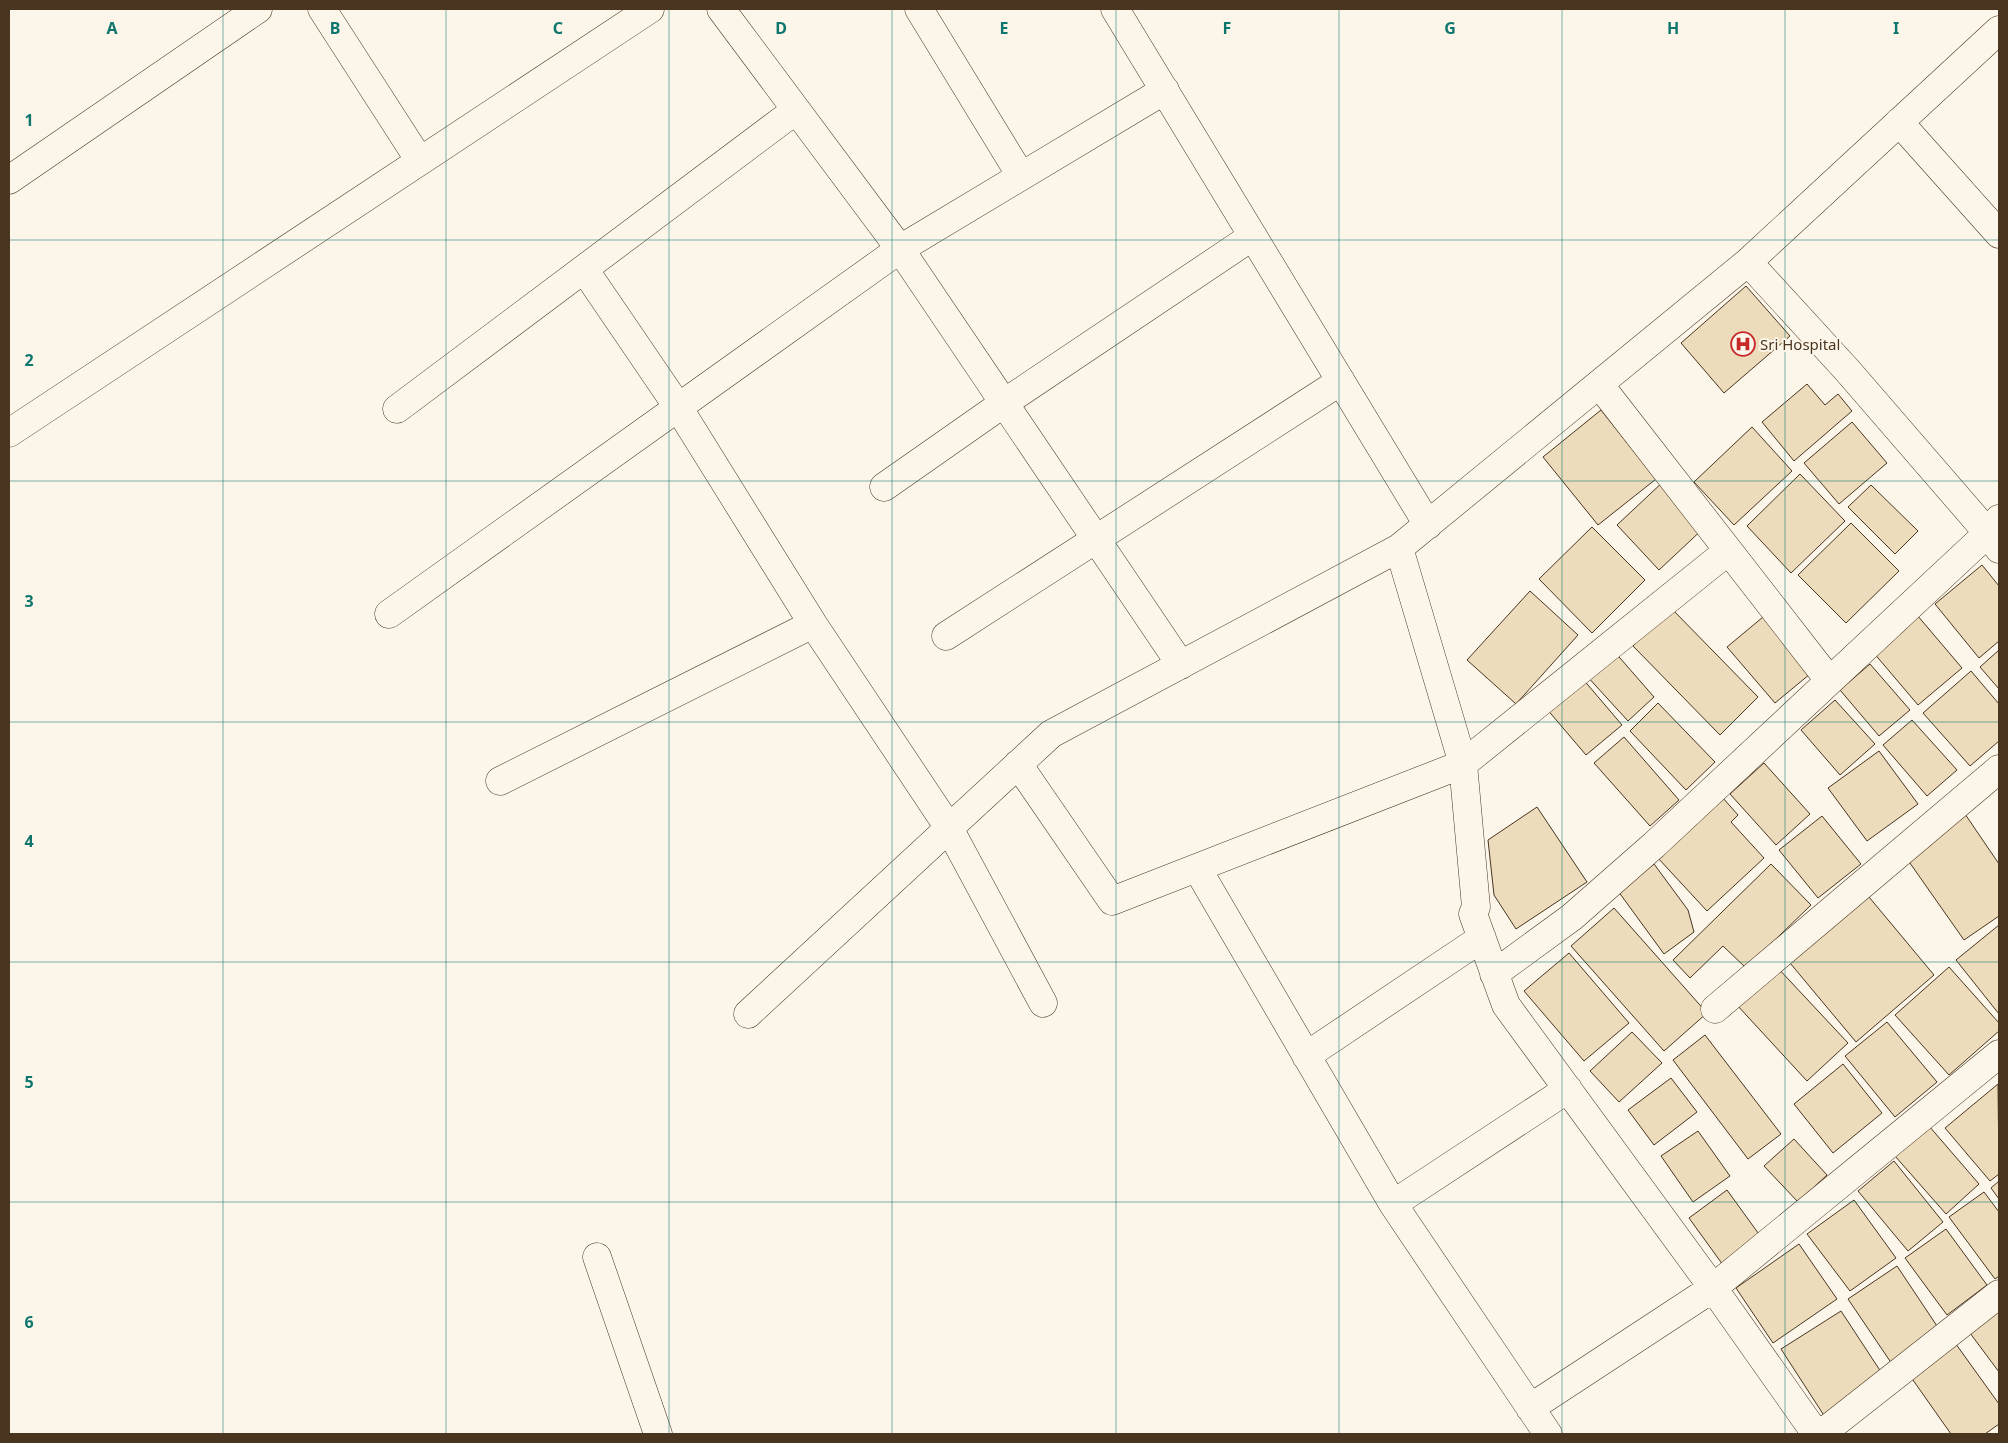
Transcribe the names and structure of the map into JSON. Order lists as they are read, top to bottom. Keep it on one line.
{"places":{"hospital":["Sri Hospital"]},"grid":{"columns":["A","B","C","D","E","F","G","H","I"],"rows":["1","2","3","4","5","6"]}}
